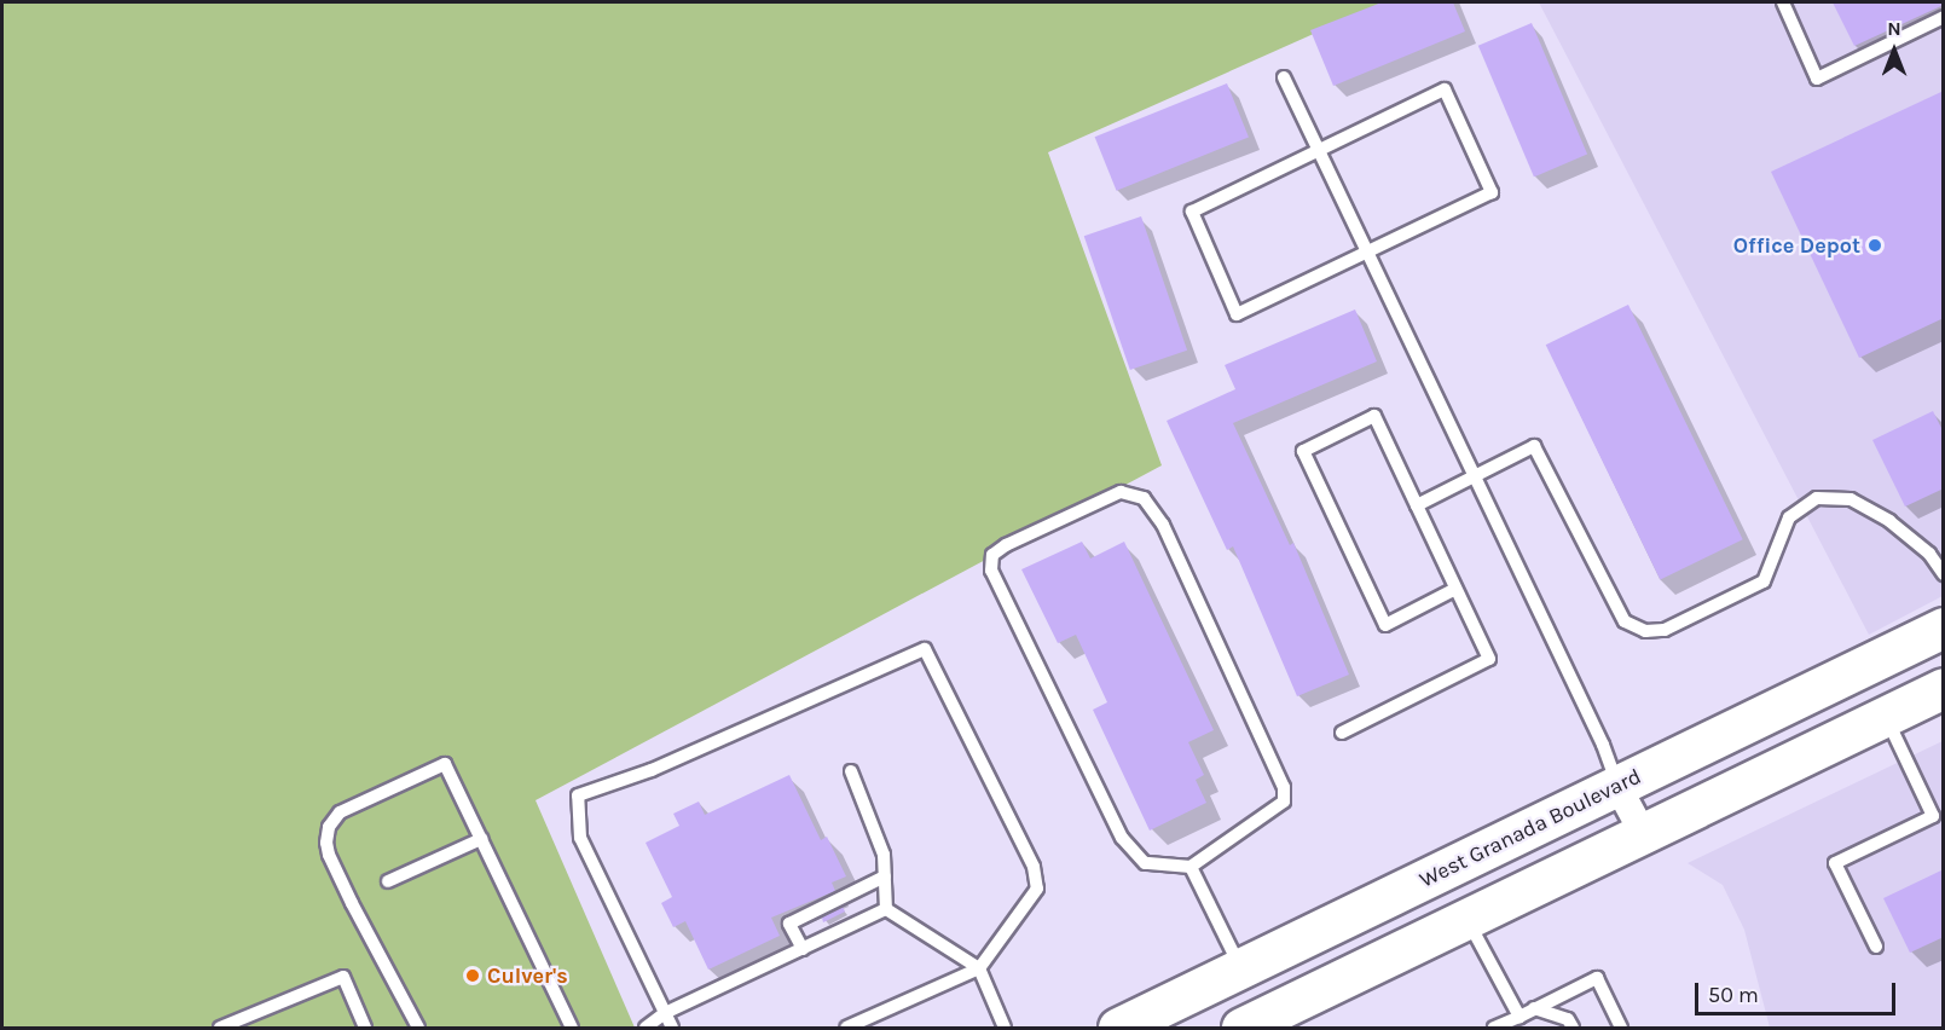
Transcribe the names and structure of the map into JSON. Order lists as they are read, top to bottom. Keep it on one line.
{"streets":{"main road":["West Granada Boulevard"]},"places":["Office Depot","Culver's"],"scale_bar":"50 m","north":"top"}
